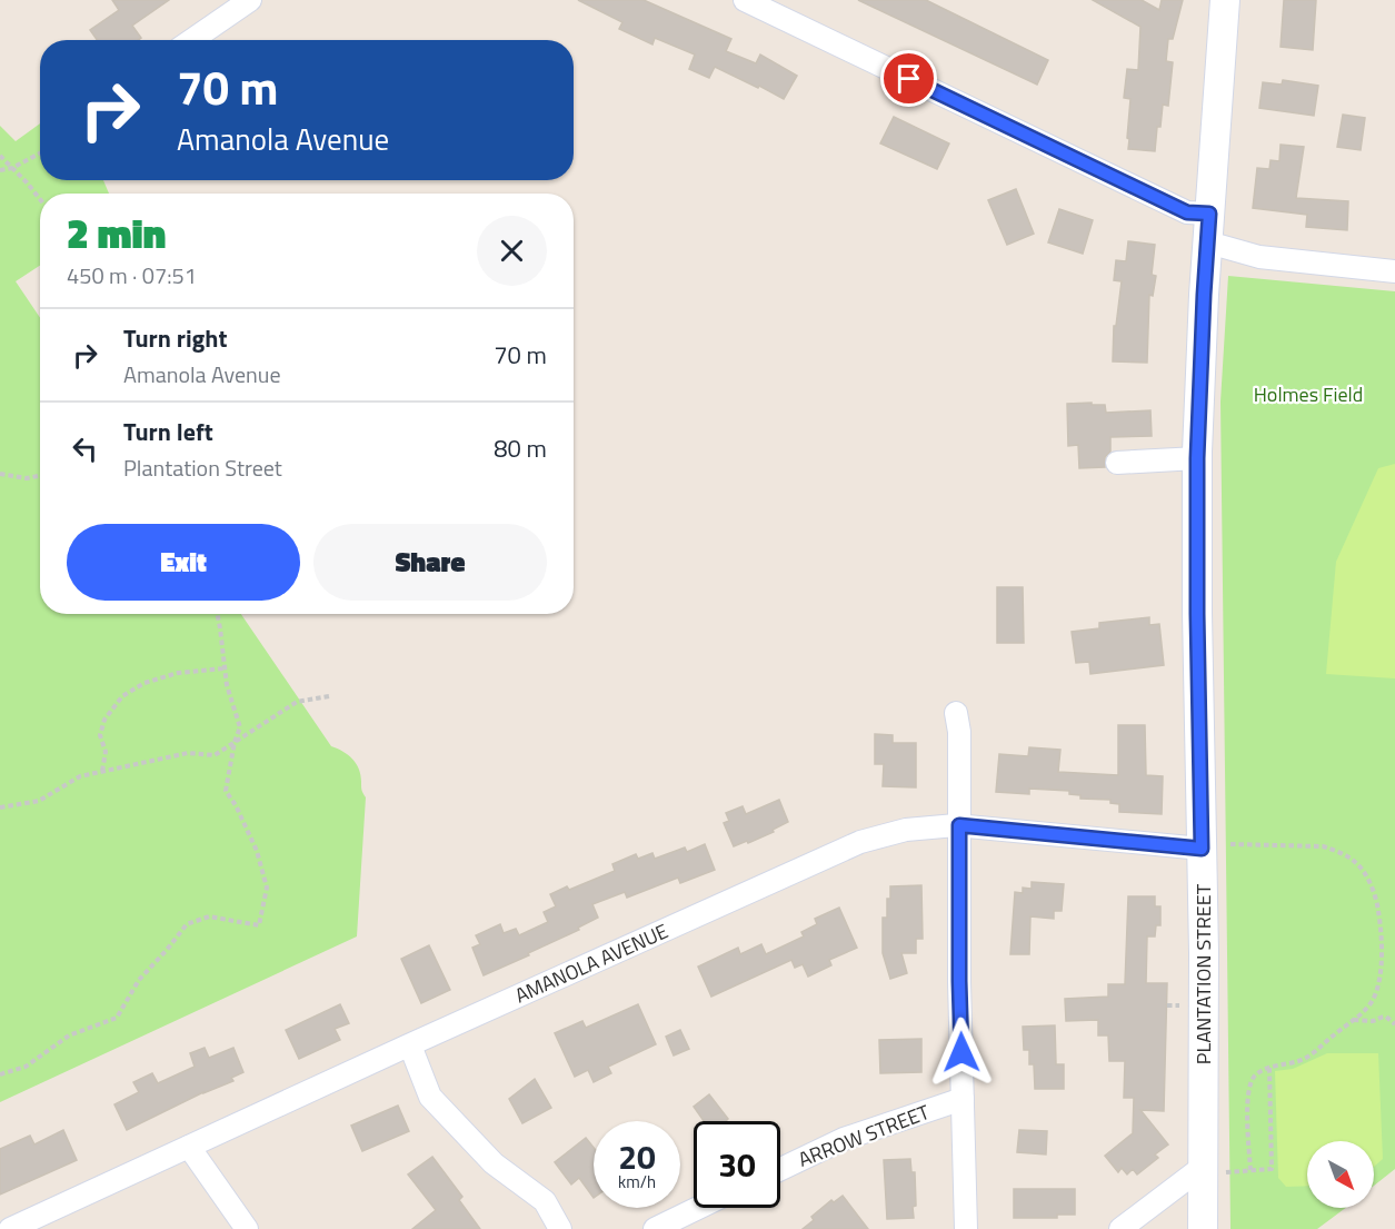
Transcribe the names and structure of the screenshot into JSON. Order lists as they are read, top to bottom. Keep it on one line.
{"streets":{"street":["AMANOLA AVENUE","PLANTATION STREET","ARROW STREET"]},"crossings":[["AMANOLA AVENUE","PLANTATION STREET"]],"parks":["Holmes Field"],"north":"bottom right","page":{"turn":["70 m","Amanola Avenue"],"heading":["2 min","450 m · 07:51"],"list":[{"name":"Turn right","note":"Amanola Avenue","value":"70 m"},{"name":"Turn left","note":"Plantation Street","value":"80 m"}],"buttons":["Exit","Share"],"speed":"20 km/h","limit":"30"}}
